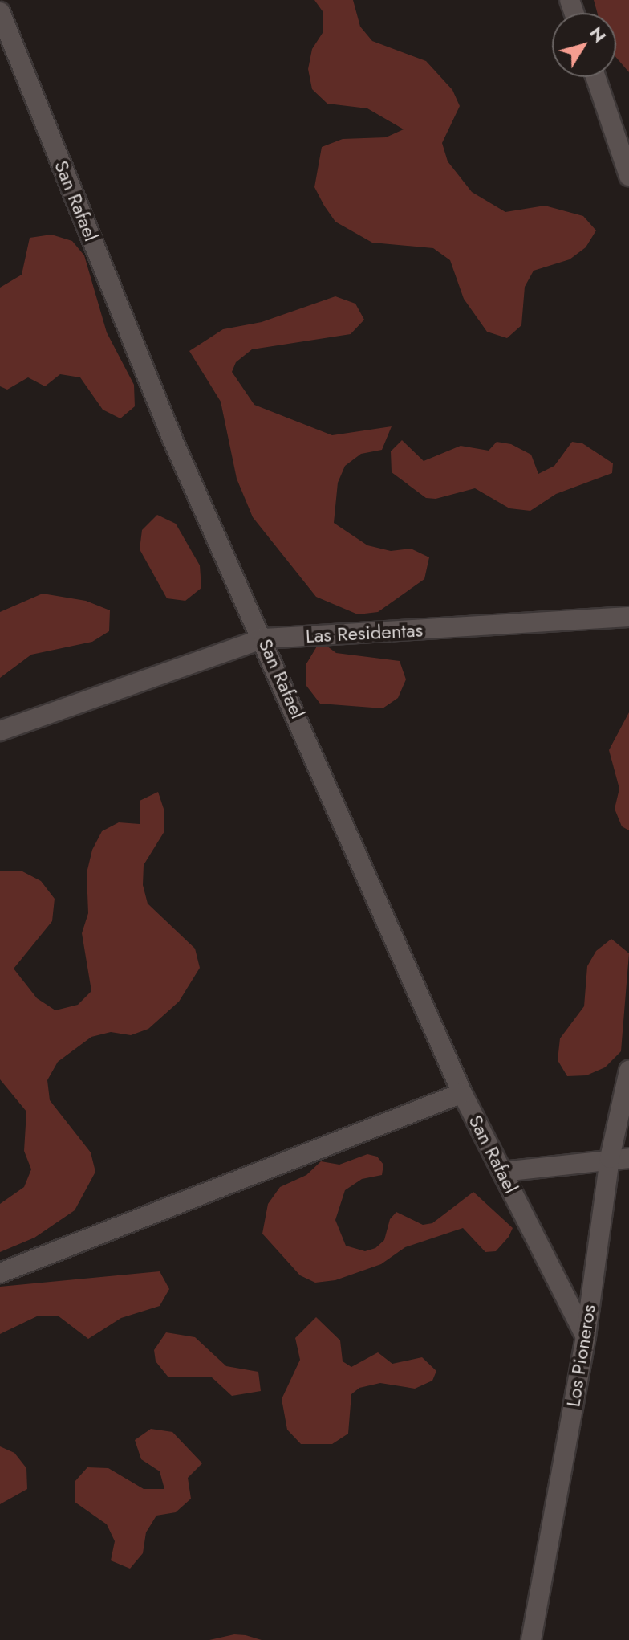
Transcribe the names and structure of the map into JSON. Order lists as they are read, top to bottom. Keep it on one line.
{"streets":{"street":["San Rafael","Las Residentas","Los Pioneros"]},"crossings":[["San Rafael","Las Residentas"],["San Rafael","Los Pioneros"]],"north":"top right"}
